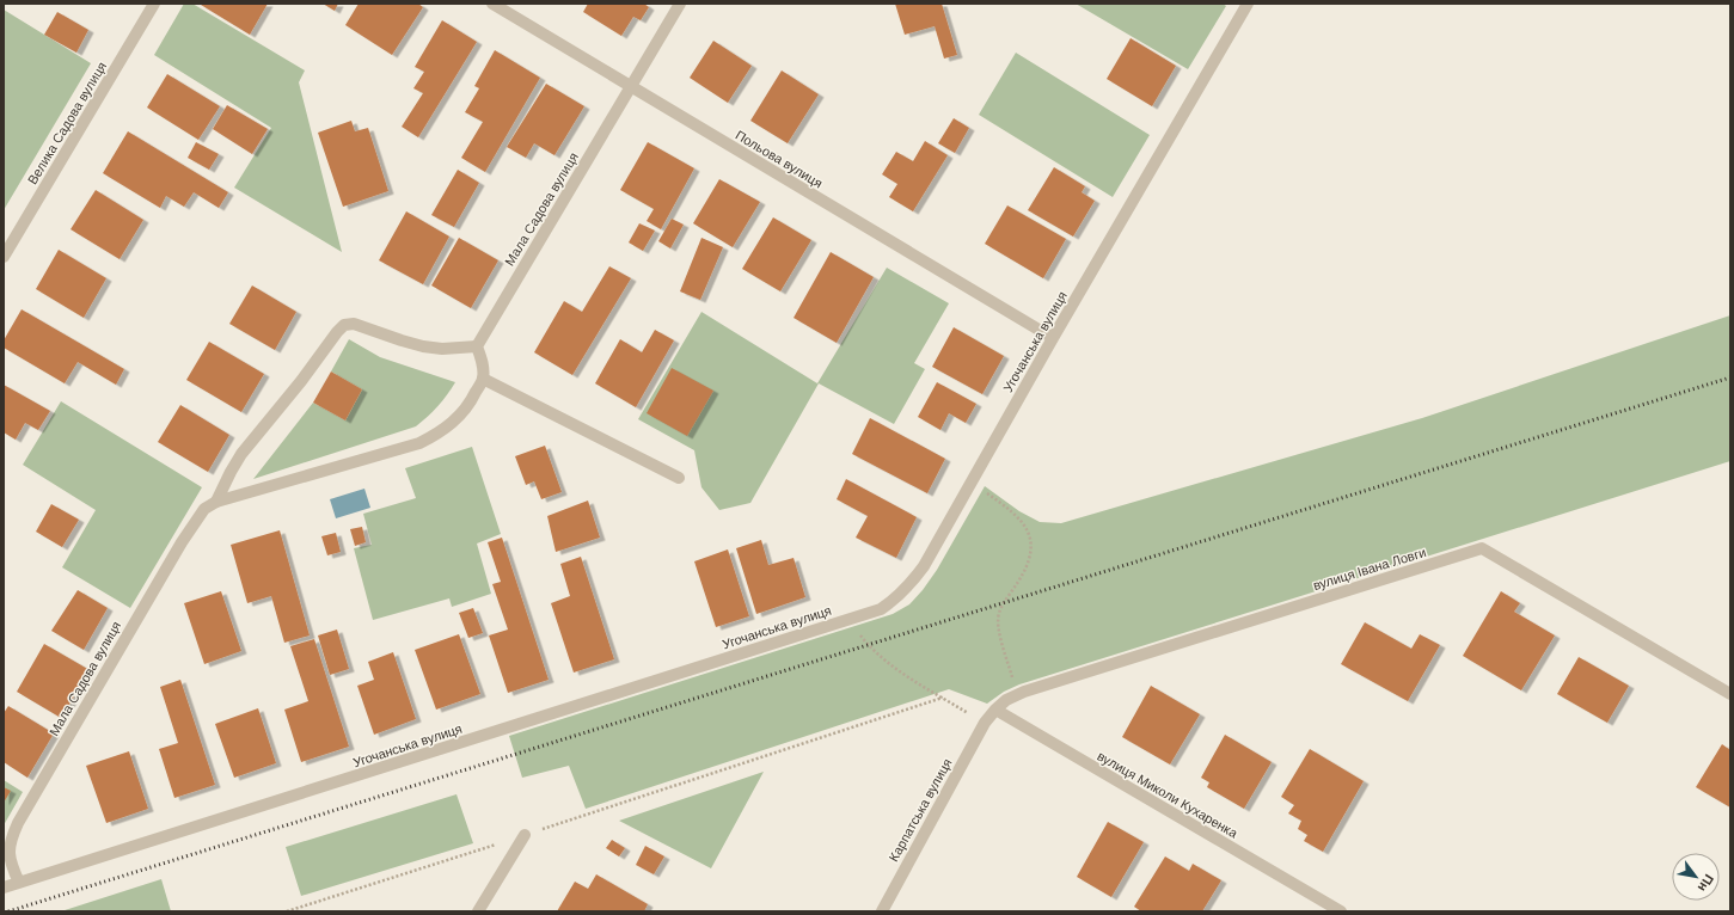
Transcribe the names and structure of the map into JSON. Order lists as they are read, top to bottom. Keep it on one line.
{"streets":{"street":["Велика Садова вулиця","Польова вулиця","Мала Садова вулиця","Угочанська вулиця","вулиця Івана Ловги","вулиця Миколи Кухаренка","Карпатська вулиця"]},"crossings":[["Польова вулиця","Мала Садова вулиця"],["Польова вулиця","Угочанська вулиця"],["Мала Садова вулиця","Угочанська вулиця"],["вулиця Івана Ловги","вулиця Миколи Кухаренка"]],"north":"bottom right"}
